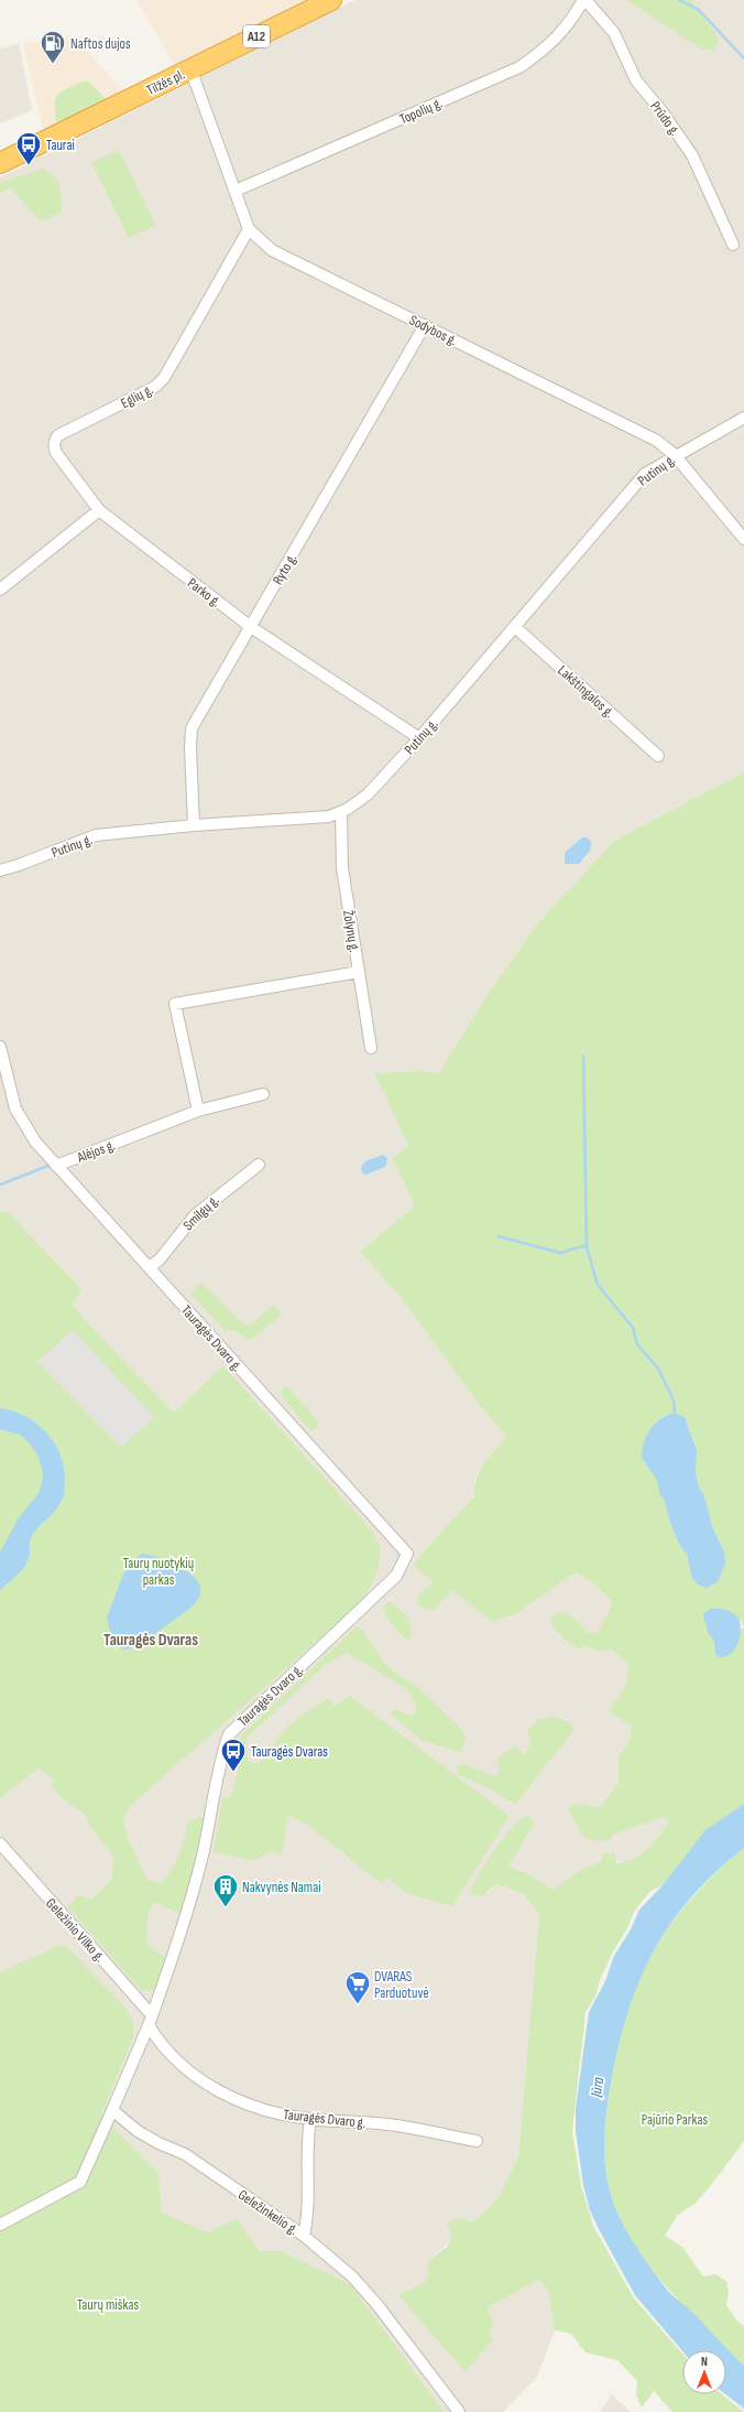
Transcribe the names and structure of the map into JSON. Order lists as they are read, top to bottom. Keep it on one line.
{"streets":{"highway":["A12","Tilžės pl."],"street":["Topolių g.","Prūdo g.","Sodybos g.","Eglių g.","Putinų g.","Ryto g.","Parko g.","Lakštingalos g.","Žolynų g.","Alėjos g.","Smilgų g.","Tauragės Dvaro g.","Geležinio Vilko g.","Geležinkelio g."]},"crossings":[["Tilžės pl.","Sodybos g."],["Topolių g.","Prūdo g."],["Topolių g.","Sodybos g."],["Sodybos g.","Eglių g."],["Sodybos g.","Putinų g."],["Sodybos g.","Ryto g."],["Eglių g.","Parko g."],["Putinų g.","Ryto g."],["Putinų g.","Parko g."],["Putinų g.","Lakštingalos g."],["Putinų g.","Žolynų g."],["Ryto g.","Parko g."],["Alėjos g.","Tauragės Dvaro g."],["Smilgų g.","Tauragės Dvaro g."],["Tauragės Dvaro g.","Geležinio Vilko g."]],"districts":["Tauragės Dvaras"],"water":["Jūra"],"parks":["Taurų nuotykių parkas","Pajūrio Parkas","Taurų miškas"],"places":{"fuel station":["Naftos dujos"],"bus stop":["Taurai","Tauragės Dvaras"],"building":["Nakvynės Namai"],"supermarket":["DVARAS Parduotuvė"]},"north":"top"}
